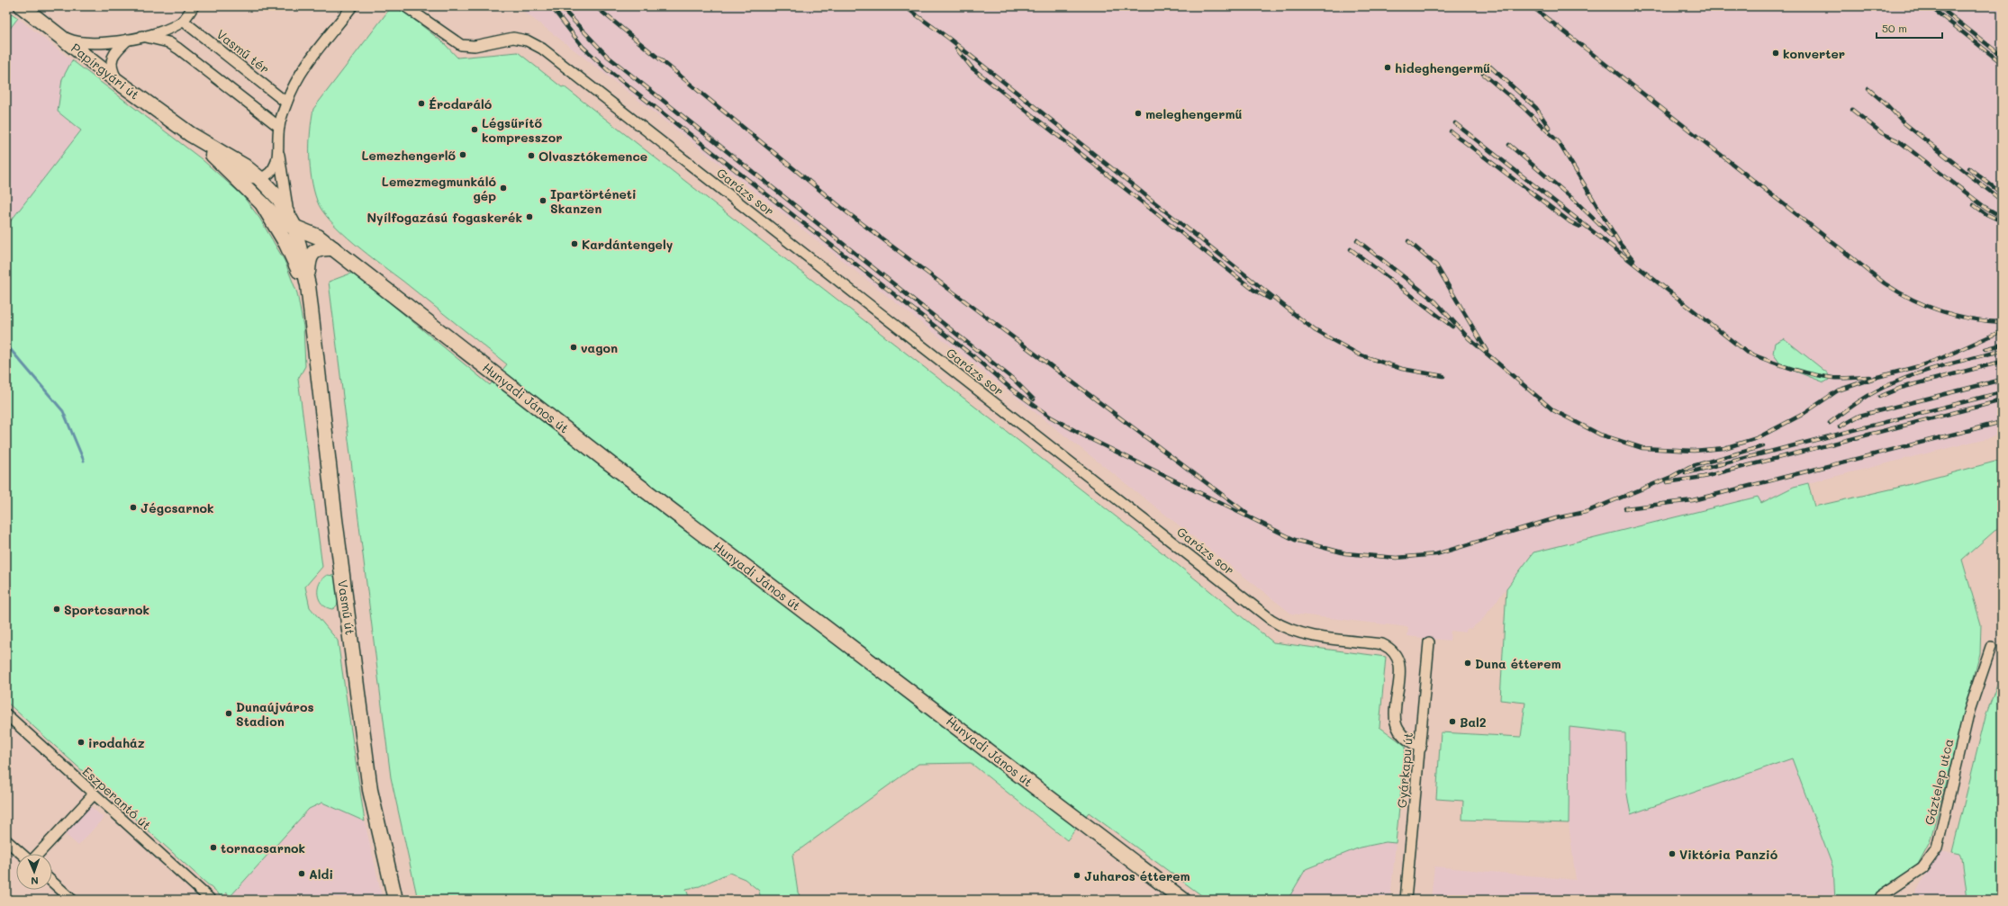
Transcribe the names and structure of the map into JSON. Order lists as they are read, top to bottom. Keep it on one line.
{"streets":{"street":["Vasmű tér","Papírgyári út","Garázs sor","Hunyadi János út","Vasmű út","Gyárkapu út","Gáztelep utca","Eszperantó út"]},"crossings":[["Garázs sor","Gyárkapu út"]],"places":["konverter","hideghengermű","Ércdaráló","meleghengermű","Légsűrítő kompresszor","Lemezhengerlő","Olvasztókemence","Lemezmegmunkáló gép","Ipartörténeti Skanzen","Nyílfogazású fogaskerék","Kardántengely","vagon","Jégcsarnok","Sportcsarnok","Duna étterem","Dunaújváros Stadion","Bal2","irodaház","tornacsarnok","Viktória Panzió","Aldi","Juharos étterem"],"scale_bar":"50 m","north":"bottom"}
